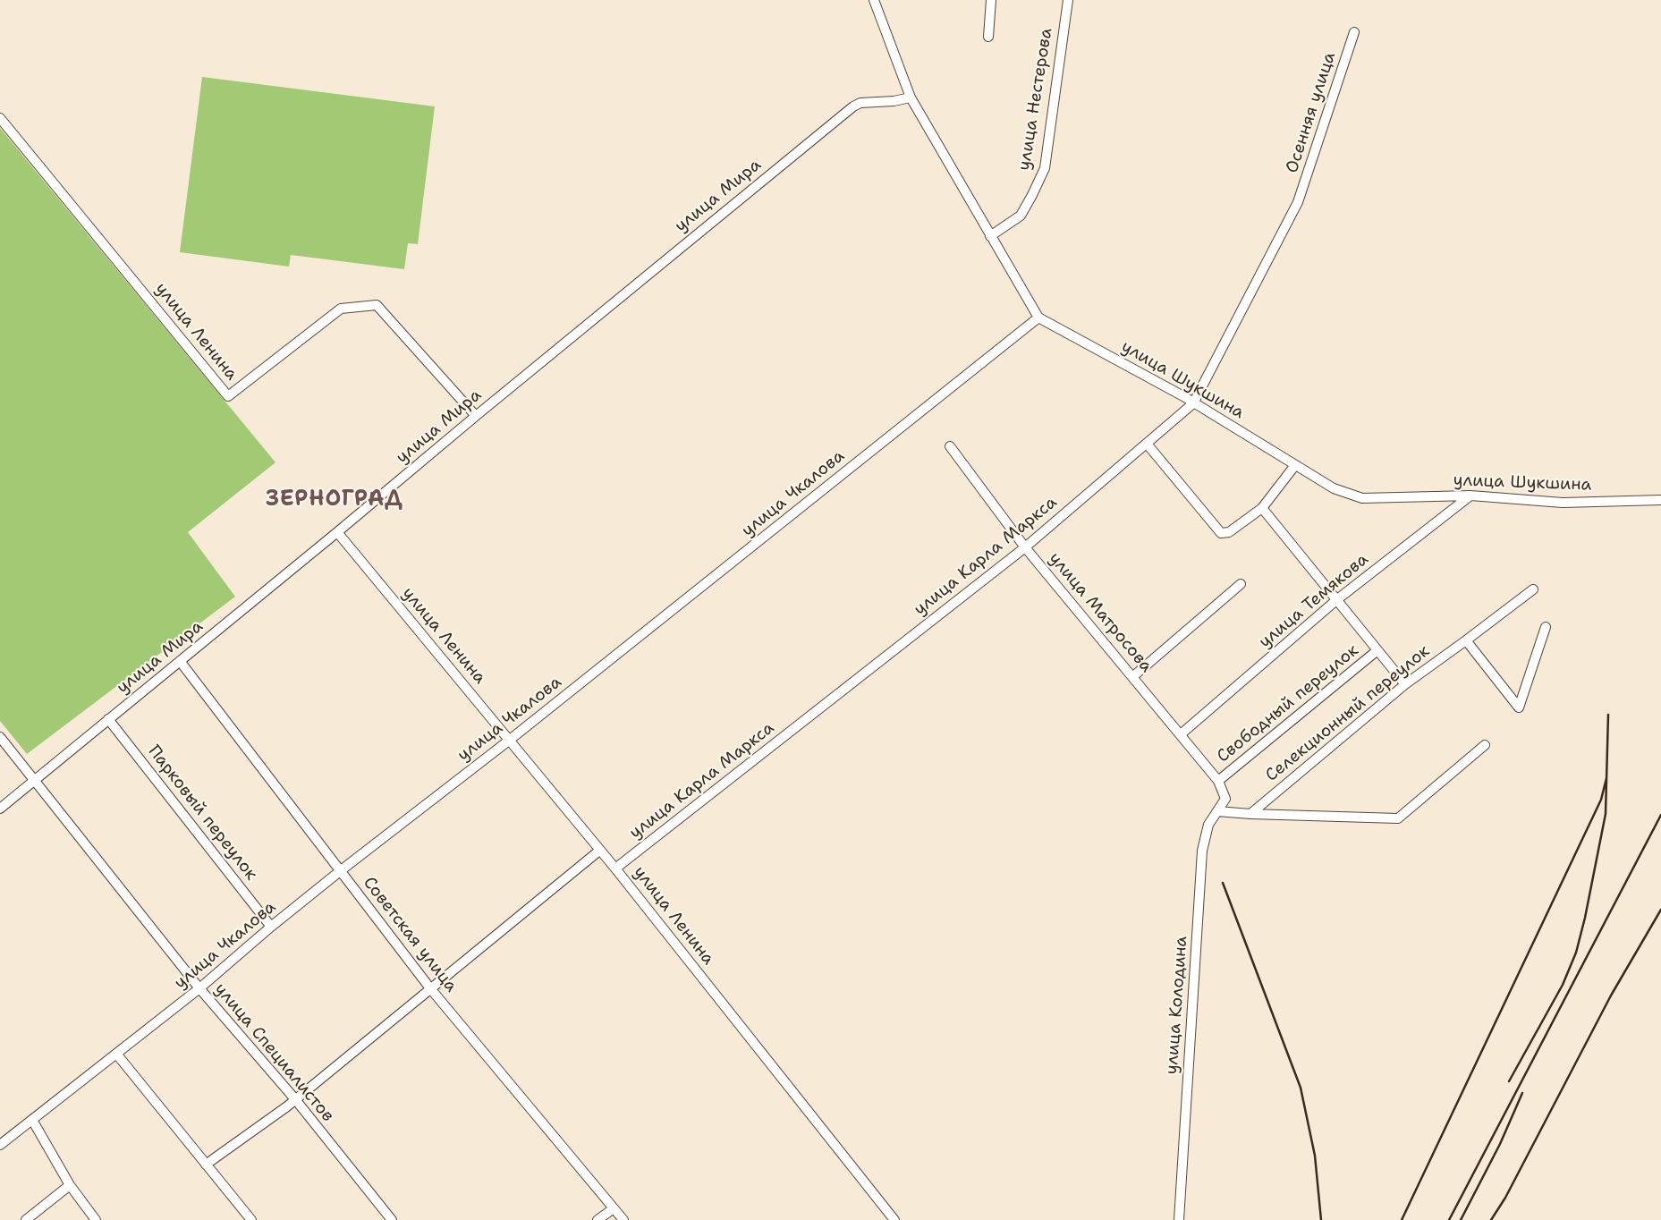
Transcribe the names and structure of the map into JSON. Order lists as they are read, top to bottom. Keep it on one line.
{"streets":{"street":["улица Нестерова","Осенняя улица","улица Мира","улица Ленина","улица Шукшина","улица Чкалова","улица Карла Маркса","улица Темякова","улица Матросова","Свободный переулок","Селекционный переулок","Парковый переулок","Советская улица","улица Колодина","улица Специалистов"]},"crossings":[["Осенняя улица","улица Карла Маркса"],["улица Мира","улица Ленина"],["улица Мира","Парковый переулок"],["улица Мира","Советская улица"],["улица Мира","улица Специалистов"],["улица Ленина","улица Чкалова"],["улица Ленина","улица Карла Маркса"],["улица Шукшина","улица Чкалова"],["улица Шукшина","улица Карла Маркса"],["улица Шукшина","улица Темякова"],["улица Чкалова","Парковый переулок"],["улица Чкалова","Советская улица"],["улица Чкалова","улица Специалистов"],["улица Карла Маркса","улица Матросова"],["улица Темякова","улица Матросова"],["улица Матросова","Свободный переулок"],["улица Матросова","улица Колодина"]],"districts":["ЗЕРНОГРАД"]}
